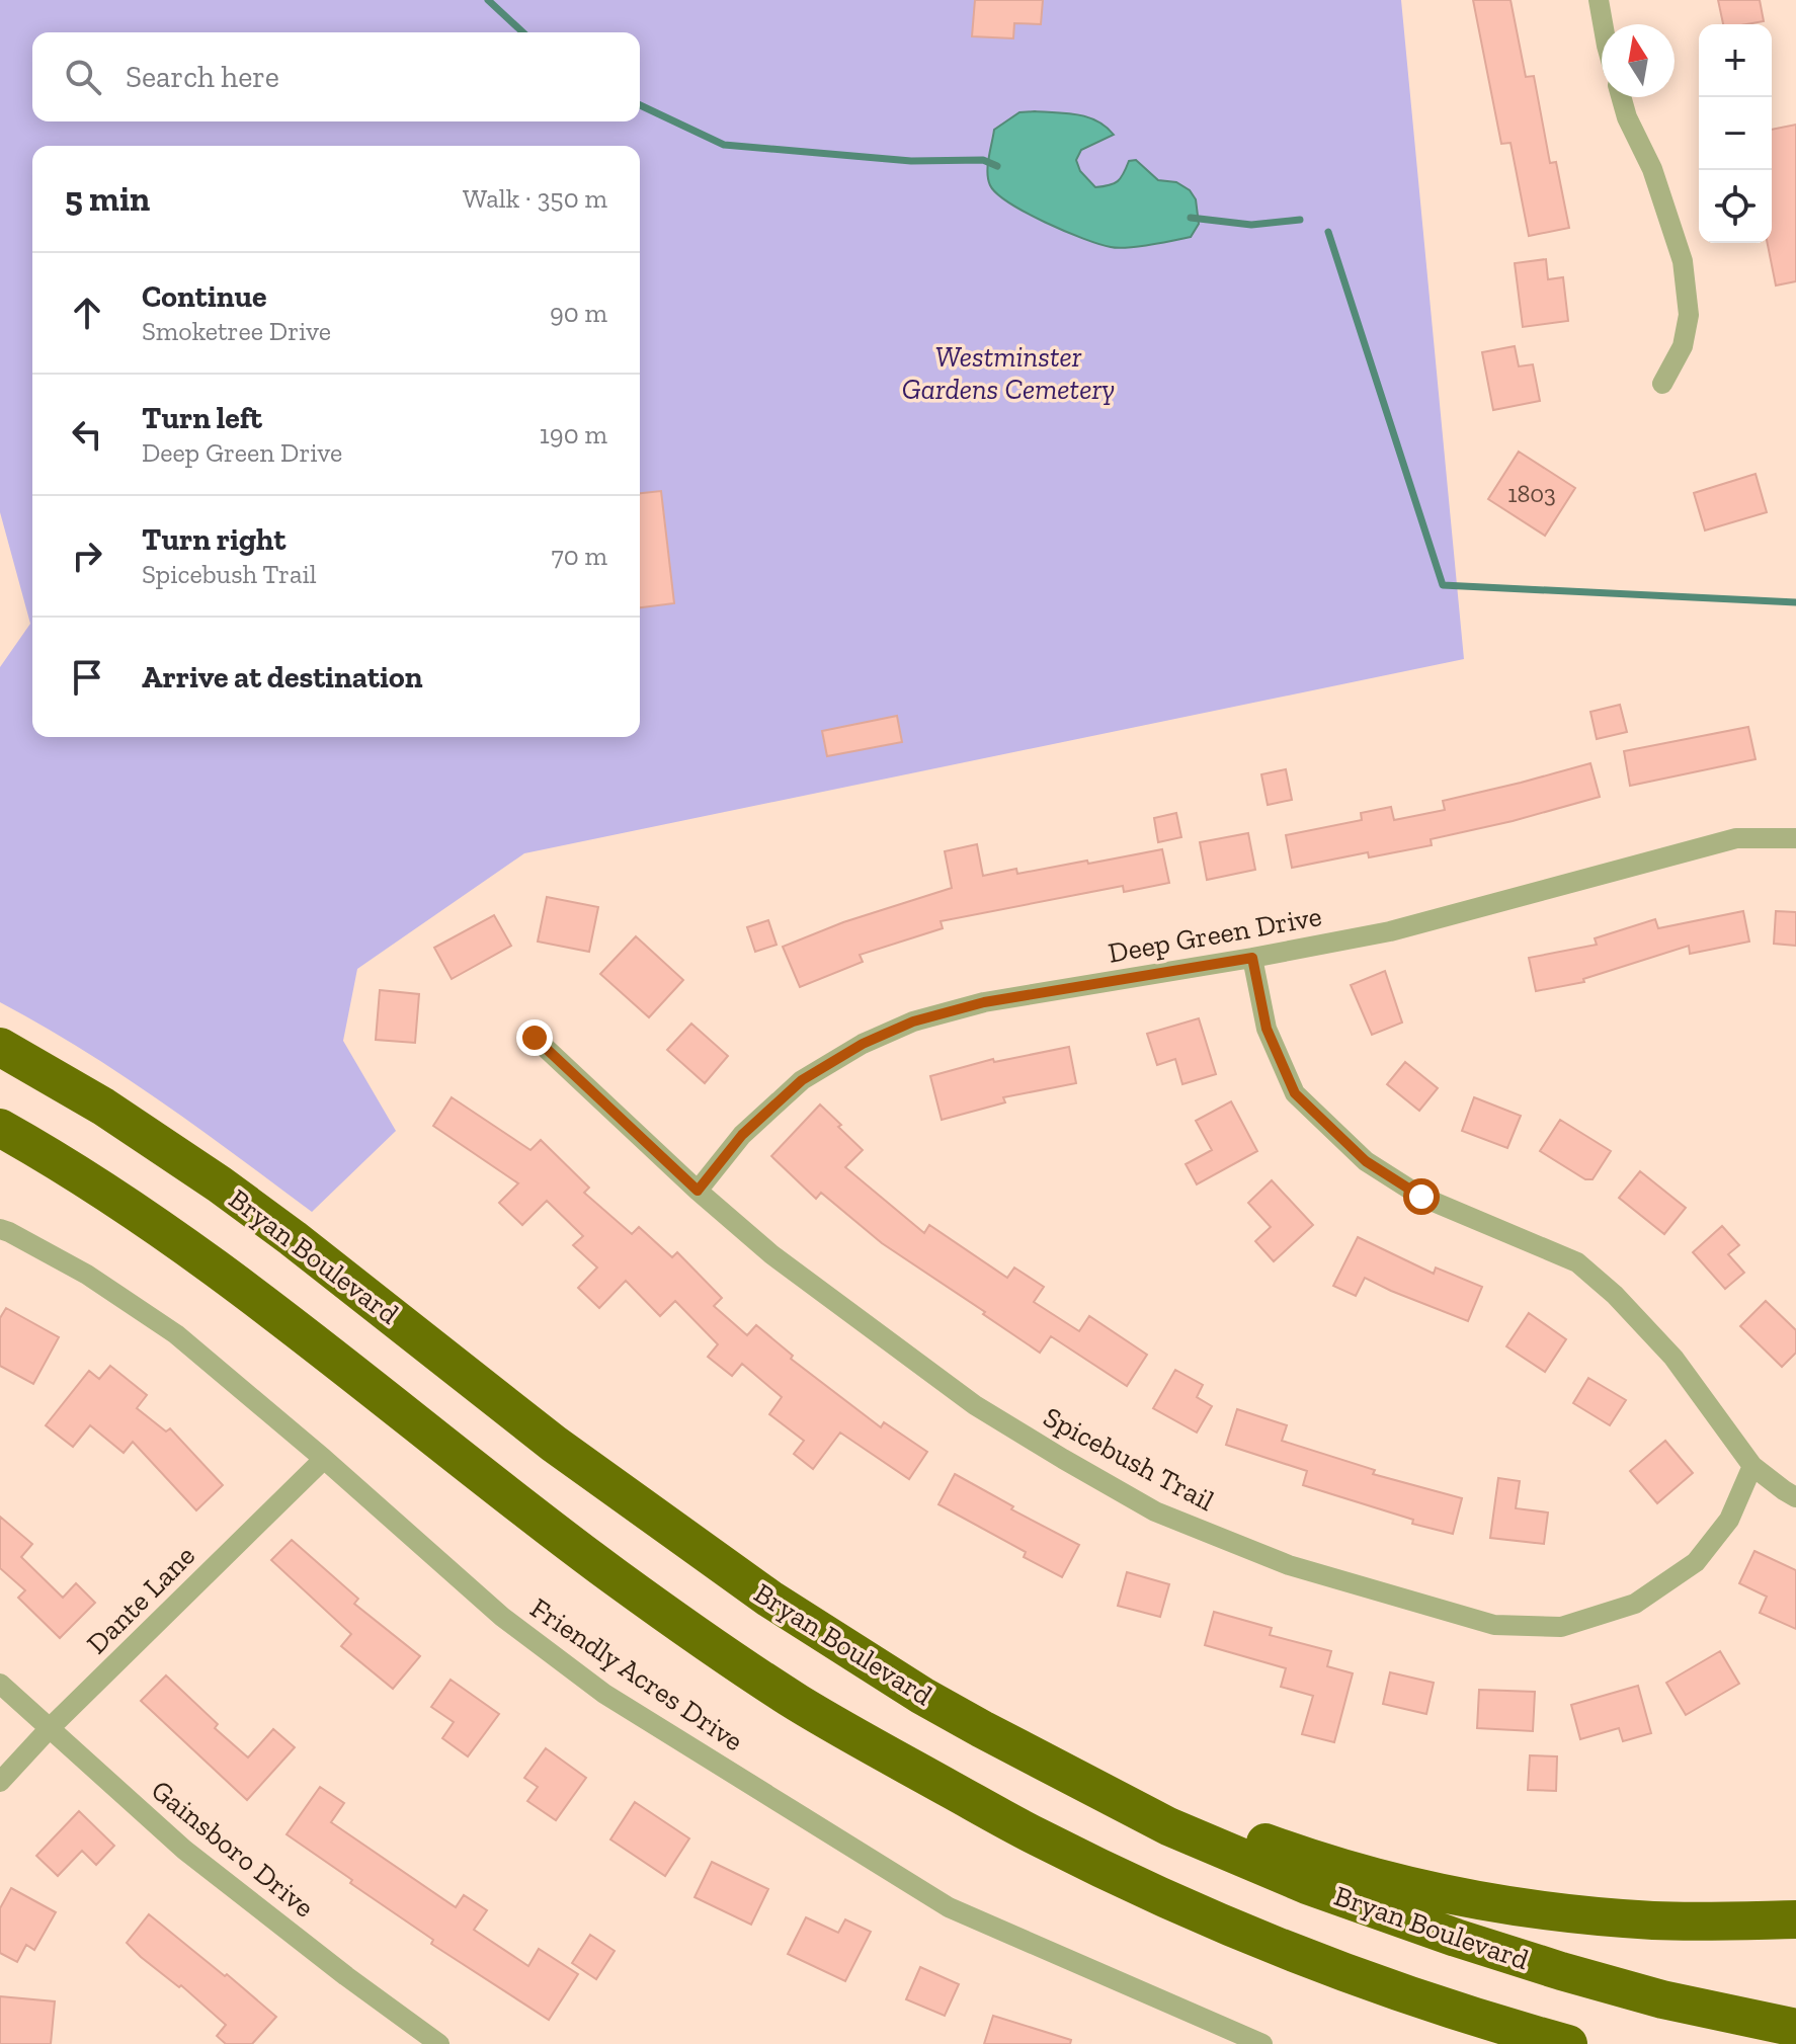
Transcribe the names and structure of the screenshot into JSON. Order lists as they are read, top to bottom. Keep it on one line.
{"streets":{"highway":["Bryan Boulevard"],"street":["Deep Green Drive","Spicebush Trail","Dante Lane","Friendly Acres Drive","Gainsboro Drive"]},"crossings":[["Deep Green Drive","Spicebush Trail"],["Dante Lane","Friendly Acres Drive"],["Dante Lane","Gainsboro Drive"]],"parks":["Westminster Gardens Cemetery"],"house_numbers":["1803"],"north":"top","page":{"map_buttons":["+","−"],"search":"Search here","heading":["5 min","Walk · 350 m"],"list":[["Continue","Smoketree Drive","90 m"],["Turn left","Deep Green Drive","190 m"],["Turn right","Spicebush Trail","70 m"],"Arrive at destination"]}}
